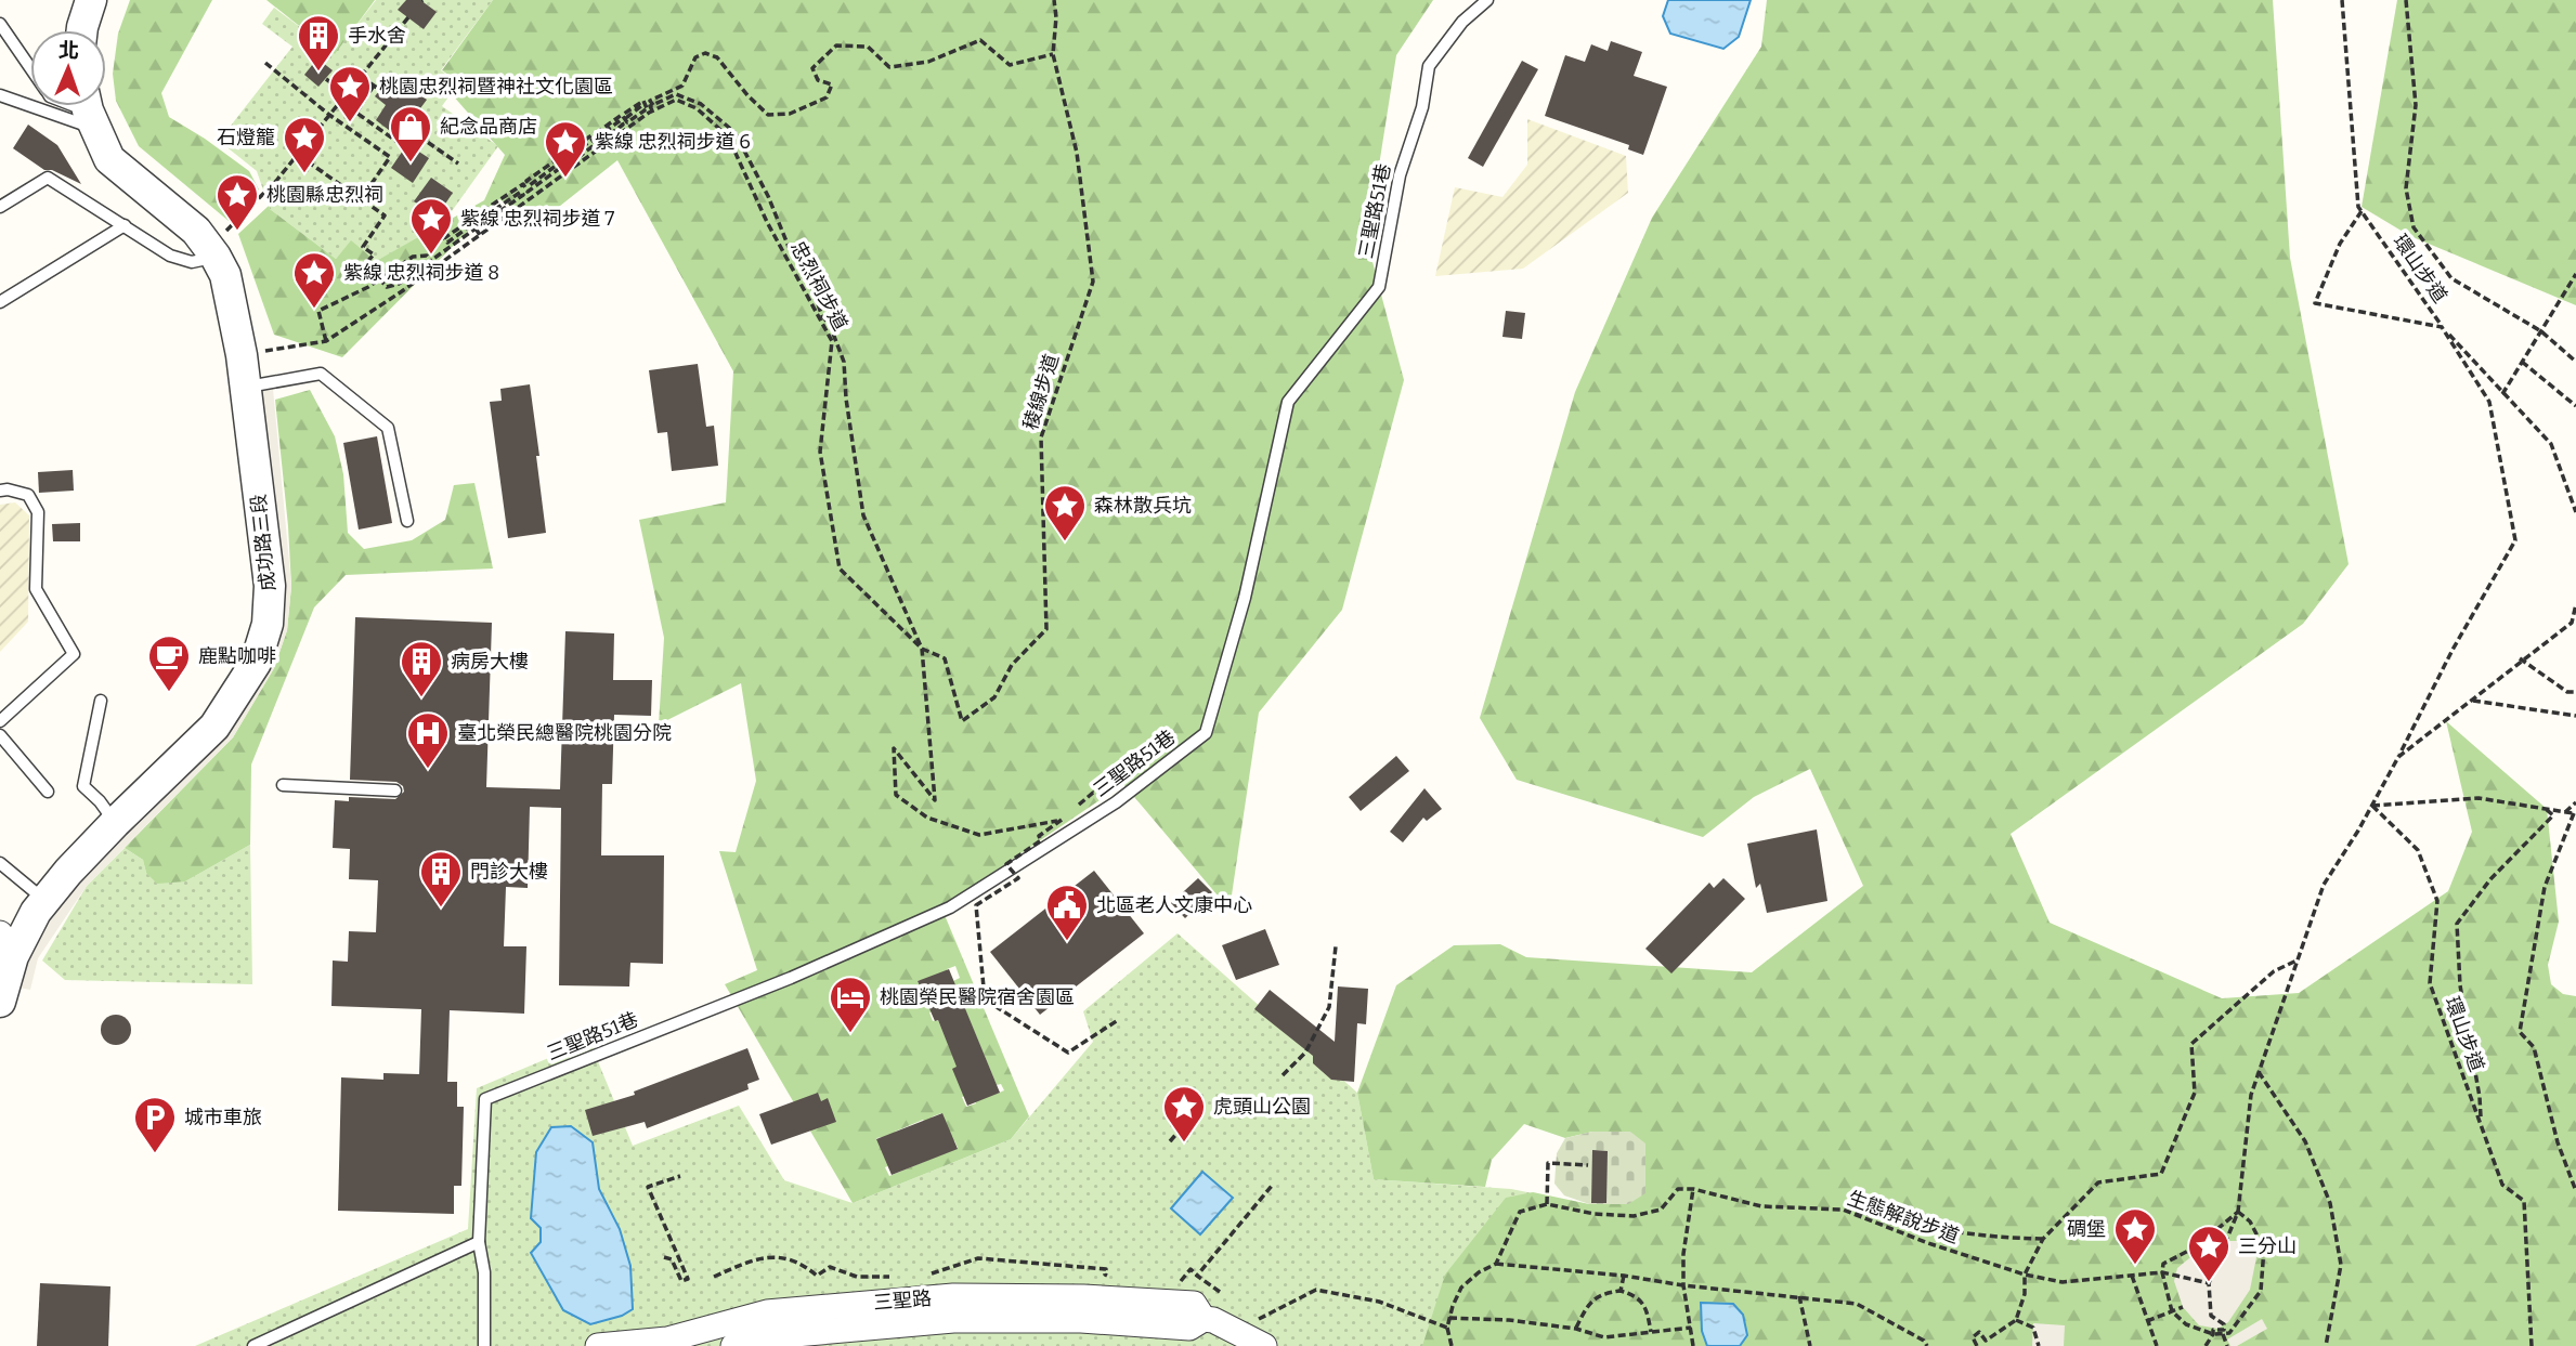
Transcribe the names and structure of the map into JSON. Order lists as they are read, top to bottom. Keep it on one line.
{"streets":{"street":["成功路三段","三聖路"],"lane":["三聖路51巷"],"path":["環山步道","忠烈祠步道","稜線步道","生態解說步道"]},"crossings":[["忠烈祠步道","稜線步道"]],"places":{"building":["手水舍","病房大樓","門診大樓"],"place":["桃園忠烈祠暨神社文化園區","石燈籠","紫線 忠烈祠步道 6","桃園縣忠烈祠","紫線 忠烈祠步道 7","紫線 忠烈祠步道 8","森林散兵坑","虎頭山公園","碉堡","三分山"],"shop":["紀念品商店"],"cafe":["鹿點咖啡"],"hospital":["臺北榮民總醫院桃園分院"],"public building":["北區老人文康中心"],"hotel":["桃園榮民醫院宿舍園區"],"parking":["城市車旅"]},"north":"top"}
